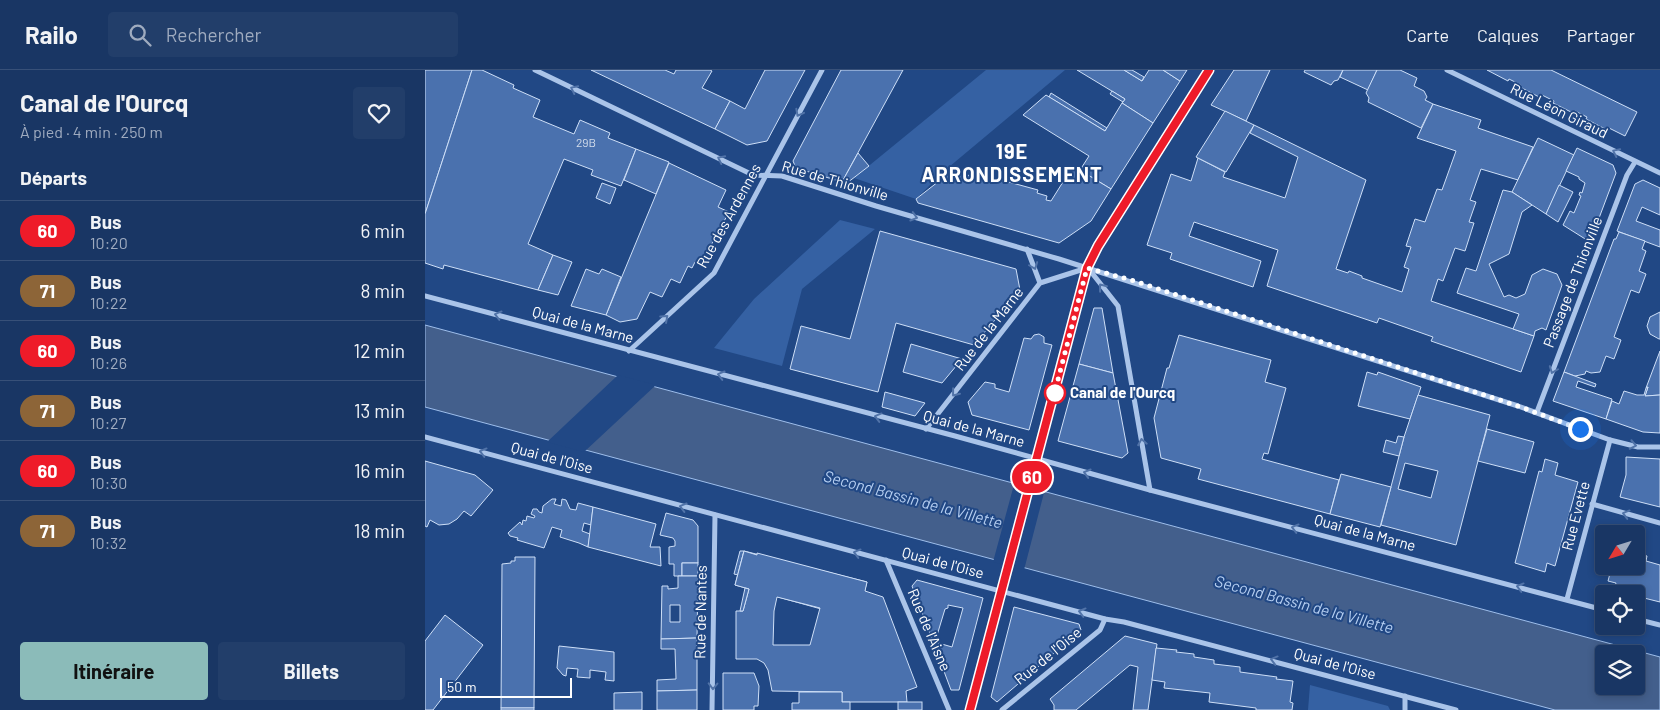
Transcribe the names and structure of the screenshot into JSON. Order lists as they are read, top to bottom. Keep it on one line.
{"streets":{"street":["Rue Léon Giraud","Rue de Thionville","Rue des Ardennes","Passage de Thionville","Quai de la Marne","Rue de la Marne","Quai de l'Oise","Rue Evette","Rue de Nantes","Rue de l'Aisne","Rue de l'Oise"]},"crossings":[["Rue Léon Giraud","Passage de Thionville"],["Rue de Thionville","Rue des Ardennes"],["Rue de Thionville","Passage de Thionville"],["Rue de Thionville","Rue de la Marne"],["Rue de Thionville","Rue Evette"],["Rue des Ardennes","Quai de la Marne"],["Quai de la Marne","Rue de la Marne"],["Quai de la Marne","Rue Evette"],["Quai de l'Oise","Rue de Nantes"],["Quai de l'Oise","Rue de l'Aisne"],["Quai de l'Oise","Rue de l'Oise"]],"one_way":["Rue Léon Giraud","Passage de Thionville","Quai de la Marne","Rue de la Marne","Quai de l'Oise","Rue de Nantes"],"districts":["19E ARRONDISSEMENT"],"water":["Second Bassin de la Villette"],"places":["Canal de l'Ourcq"],"lines":["bus line 60"],"house_numbers":["29B"],"scale_bar":"50 m","north":"bottom left","page":{"header":"Railo","search":"Rechercher","nav":["Carte","Calques","Partager"],"heading":[["Canal de l'Ourcq","À pied · 4 min · 250 m"],"Départs"],"on_map":"60","list":[{"mark":"60","name":"Bus","note":"10:20","value":"6 min"},{"mark":"71","name":"Bus","note":"10:22","value":"8 min"},{"mark":"60","name":"Bus","note":"10:26","value":"12 min"},{"mark":"71","name":"Bus","note":"10:27","value":"13 min"},{"mark":"60","name":"Bus","note":"10:30","value":"16 min"},{"mark":"71","name":"Bus","note":"10:32","value":"18 min"}],"buttons":["Itinéraire","Billets"],"scale":"50 m"}}
